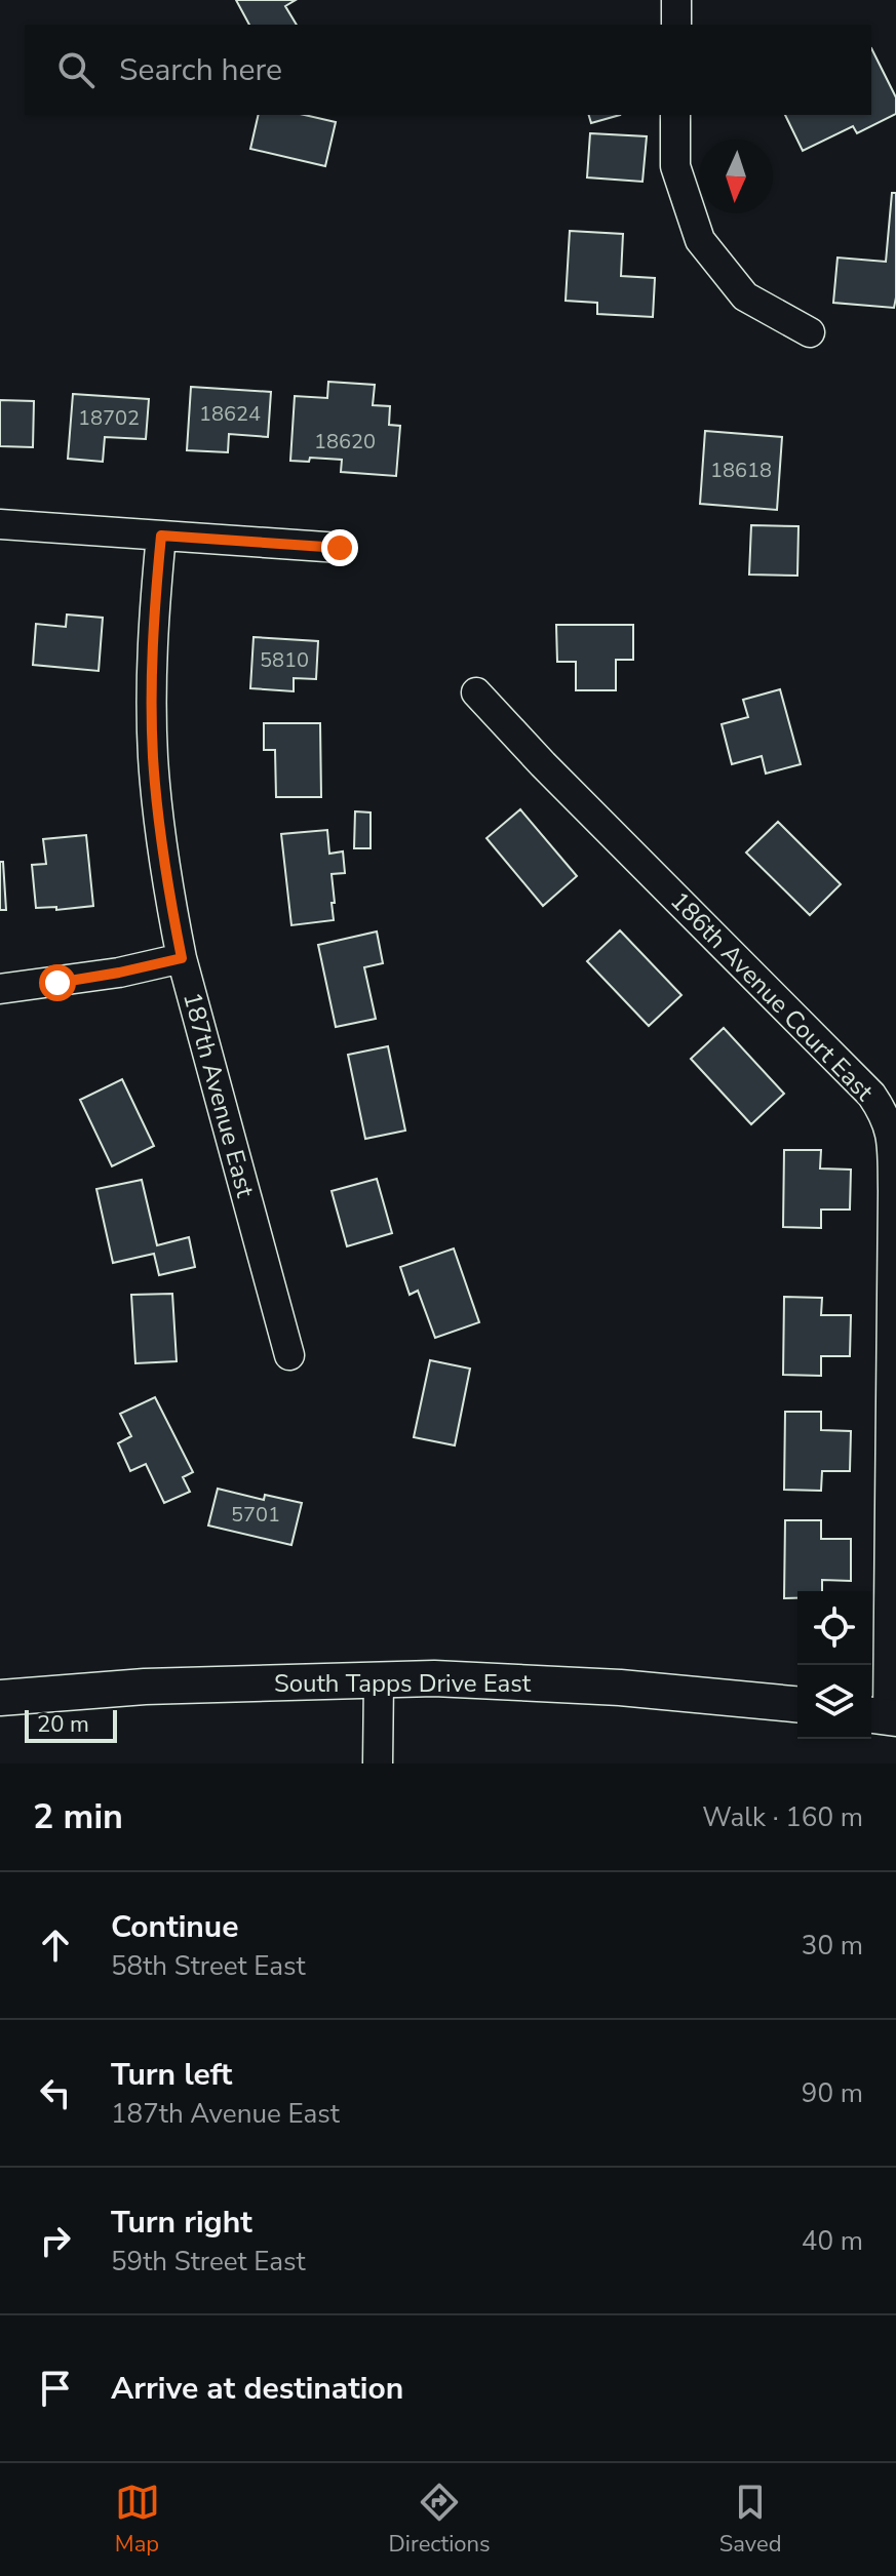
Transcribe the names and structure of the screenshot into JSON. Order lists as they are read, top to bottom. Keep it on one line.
{"streets":{"street":["186th Avenue Court East","187th Avenue East","South Tapps Drive East"]},"house_numbers":["18624","18702","18620","18618","5810","5701"],"scale_bar":"20 m","north":"bottom","page":{"search":"Search here","scale":"20 m","heading":["2 min","Walk · 160 m"],"list":[["Continue","58th Street East","30 m"],["Turn left","187th Avenue East","90 m"],["Turn right","59th Street East","40 m"],"Arrive at destination"],"nav":["Map","Directions","Saved"]}}
